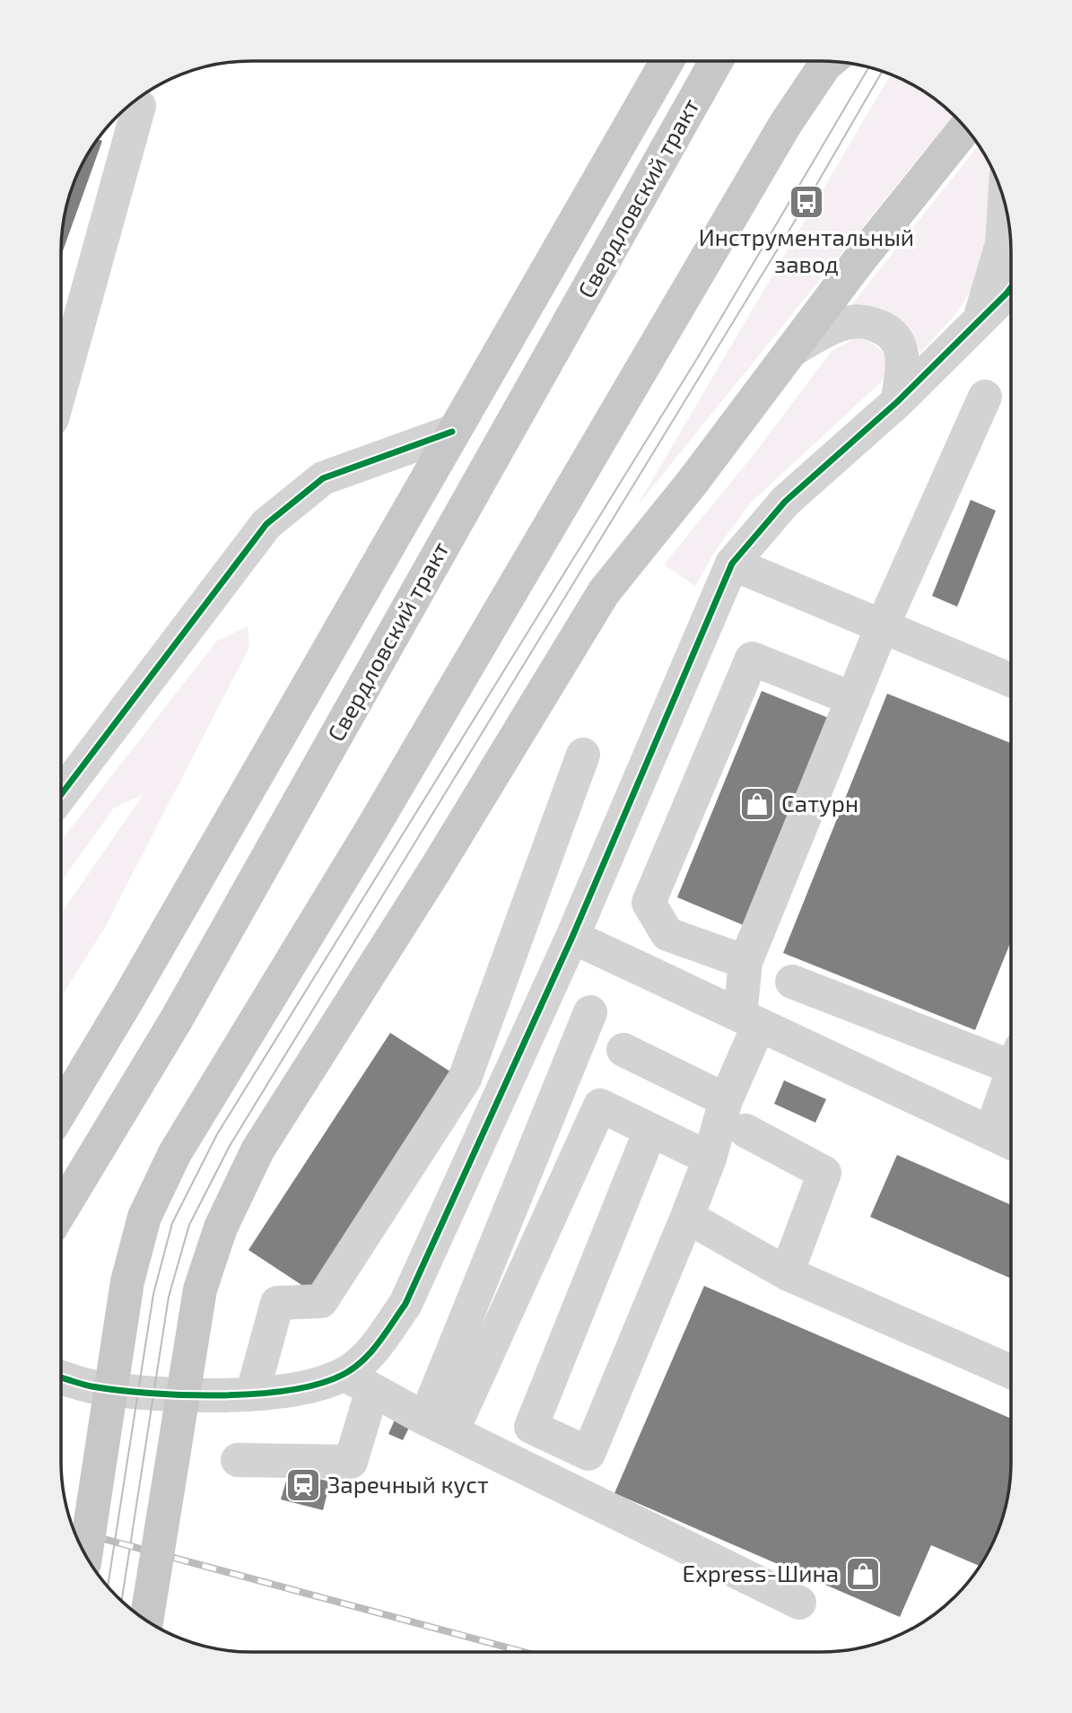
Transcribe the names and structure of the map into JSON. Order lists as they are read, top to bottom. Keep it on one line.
{"streets":{"main road":["Свердловский тракт"]},"places":{"bus stop":["Инструментальный завод"],"shop":["Сатурн","Express-Шина"],"station":["Заречный куст"]}}
